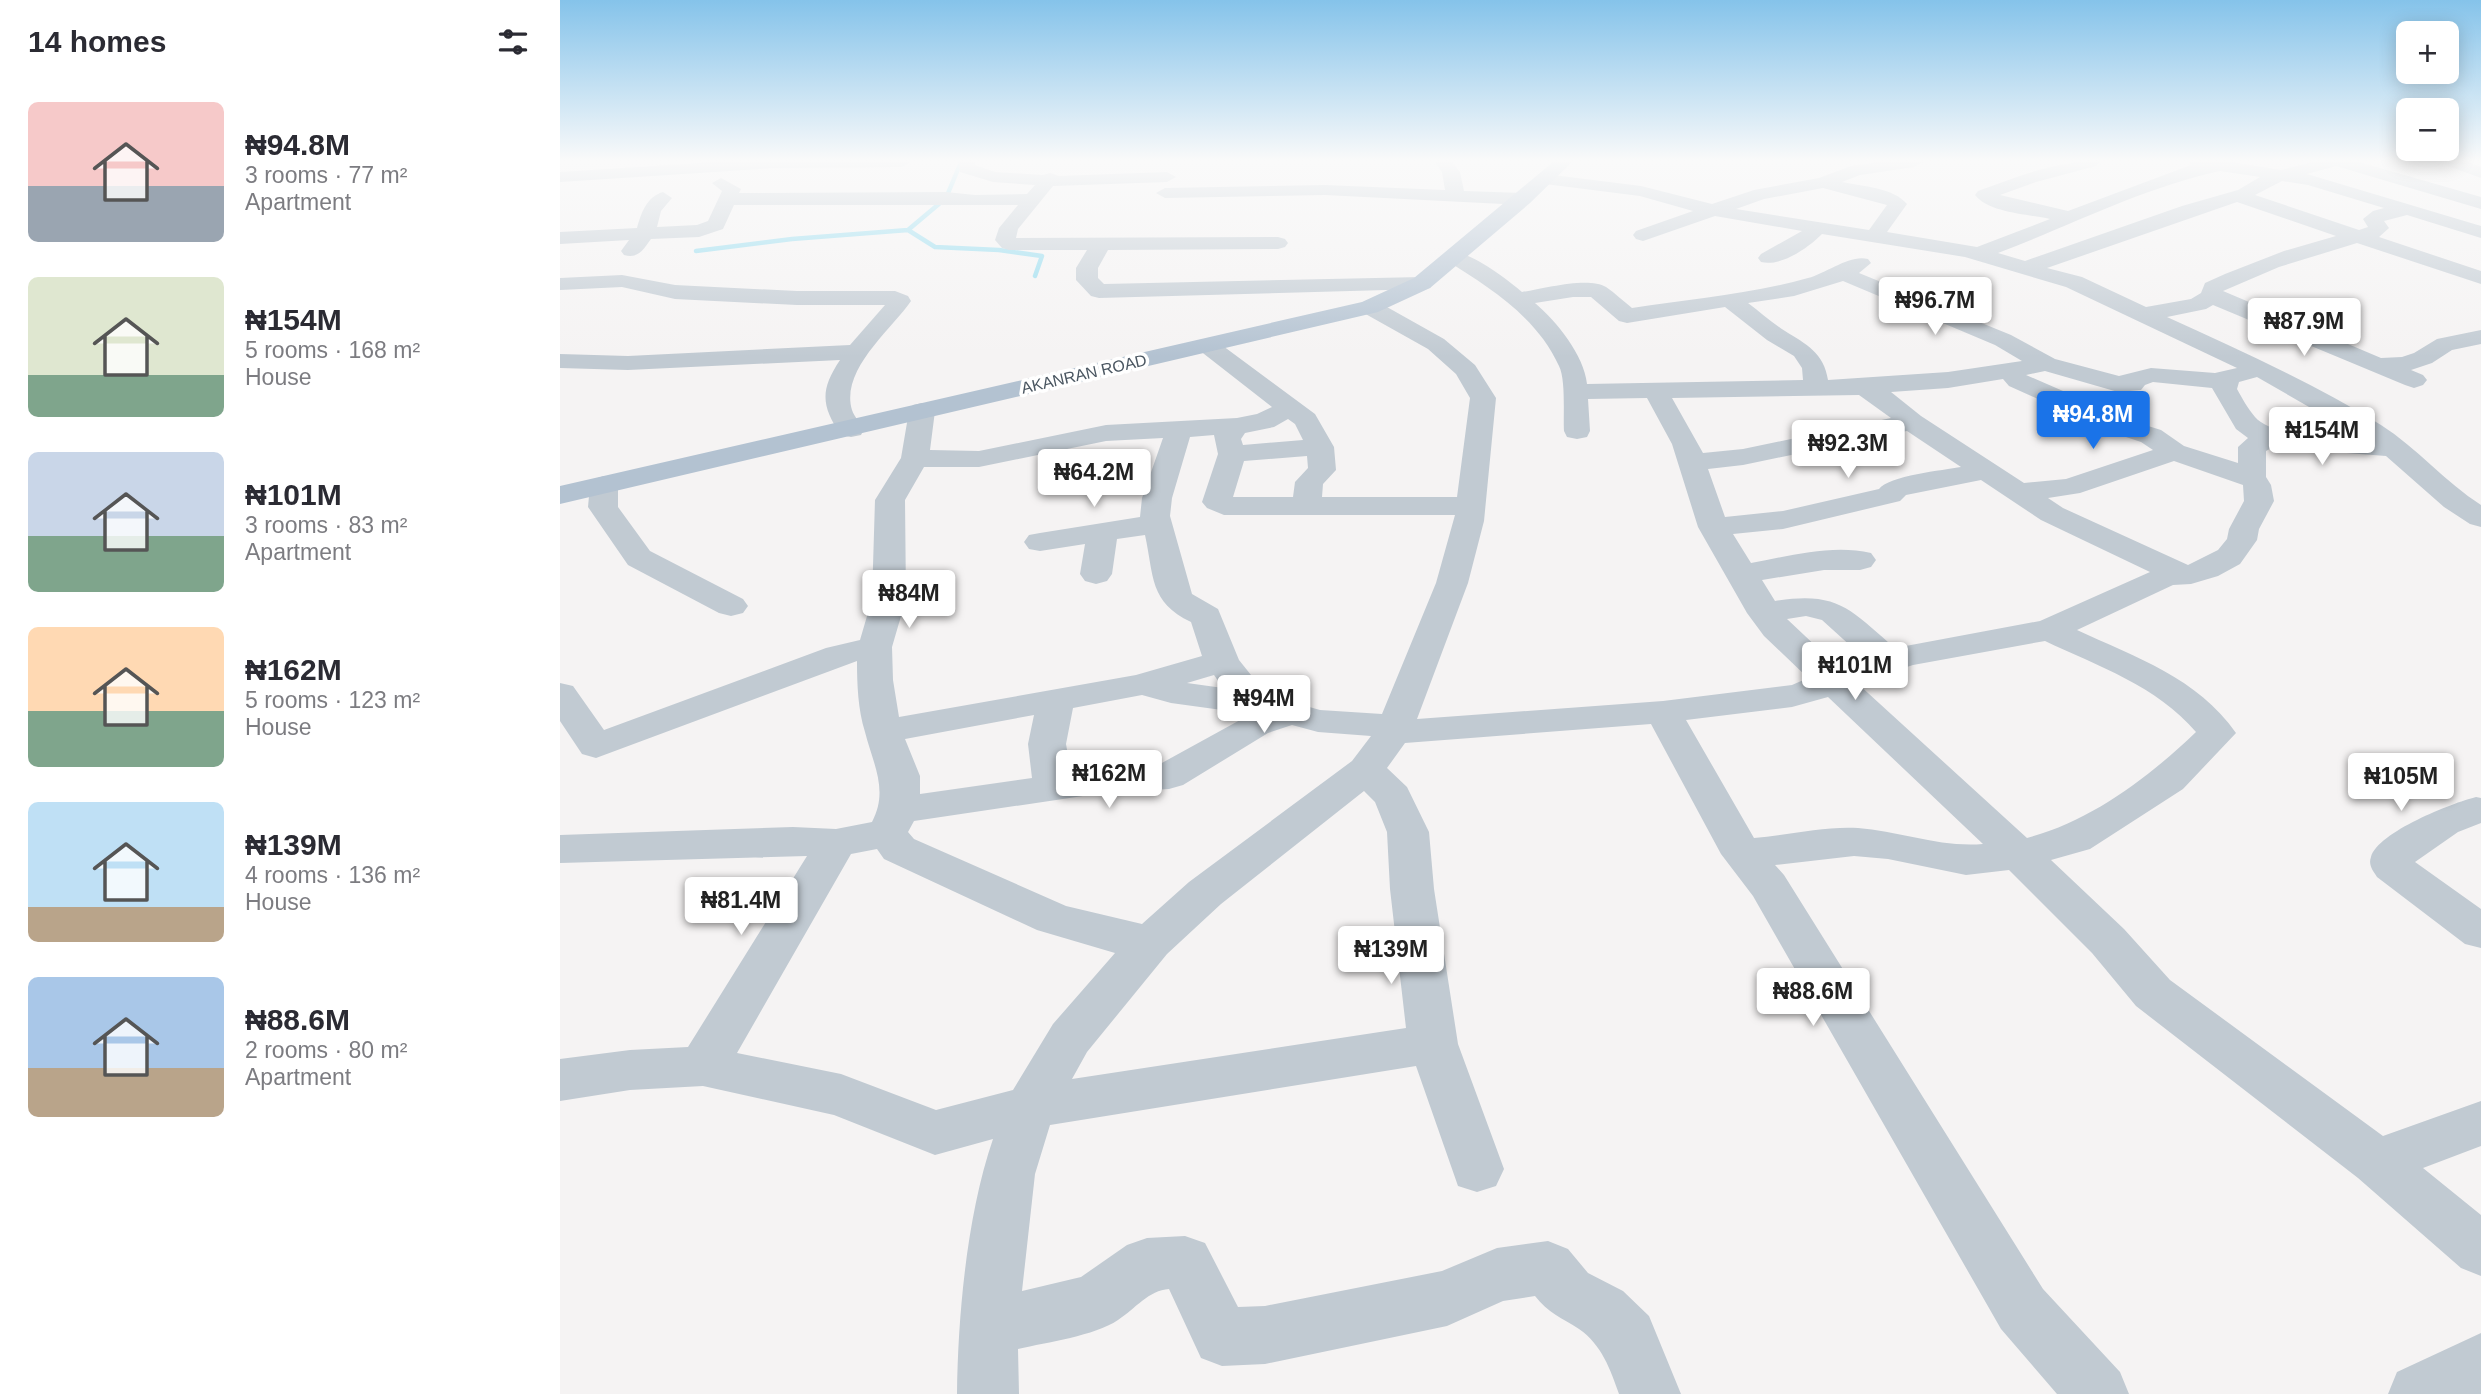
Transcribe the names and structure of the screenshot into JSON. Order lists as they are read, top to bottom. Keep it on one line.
{"streets":{"main road":["AKANRAN ROAD"]},"page":{"heading":"14 homes","map_buttons":["+","−"],"list":[{"name":"₦94.8M","note":"3 rooms · 77 m² · Apartment"},{"name":"₦154M","note":"5 rooms · 168 m² · House"},{"name":"₦101M","note":"3 rooms · 83 m² · Apartment"},{"name":"₦162M","note":"5 rooms · 123 m² · House"},{"name":"₦139M","note":"4 rooms · 136 m² · House"},{"name":"₦88.6M","note":"2 rooms · 80 m² · Apartment"}],"price":["₦96.7M","₦87.9M","₦94.8M","₦154M","₦92.3M","₦64.2M","₦84M","₦101M","₦94M","₦162M","₦105M","₦81.4M","₦139M","₦88.6M"]}}
